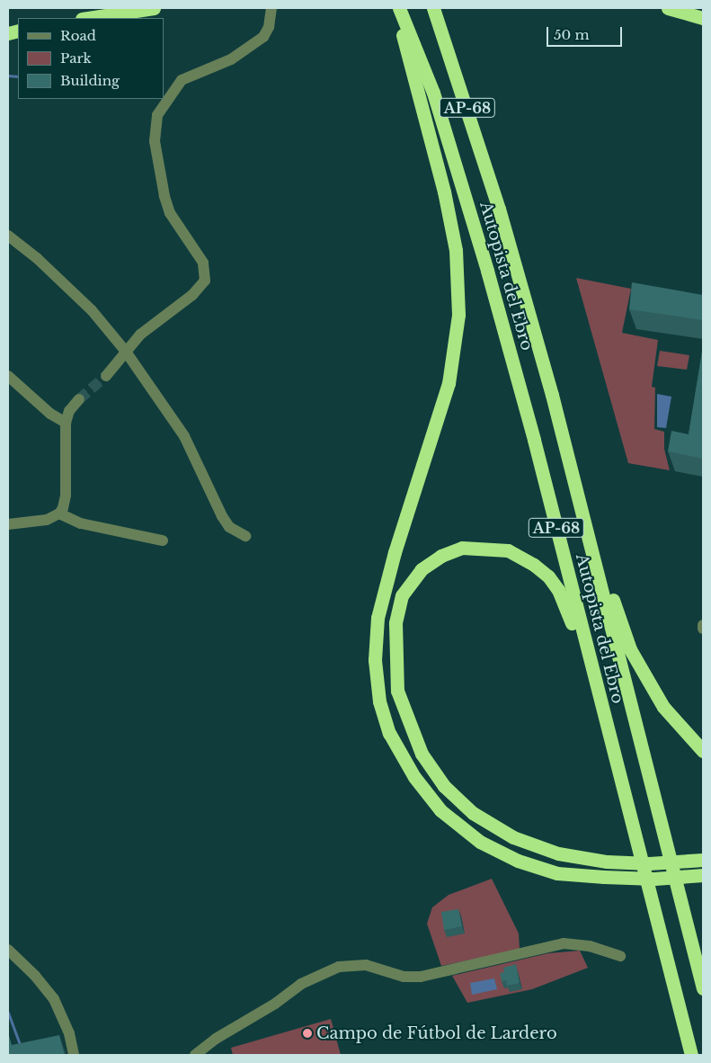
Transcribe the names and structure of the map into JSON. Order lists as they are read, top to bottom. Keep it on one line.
{"streets":{"highway":["AP-68","Autopista del Ebro"]},"places":["Campo de Fútbol de Lardero"],"legend":["Road","Park","Building"],"scale_bar":"50 m"}
